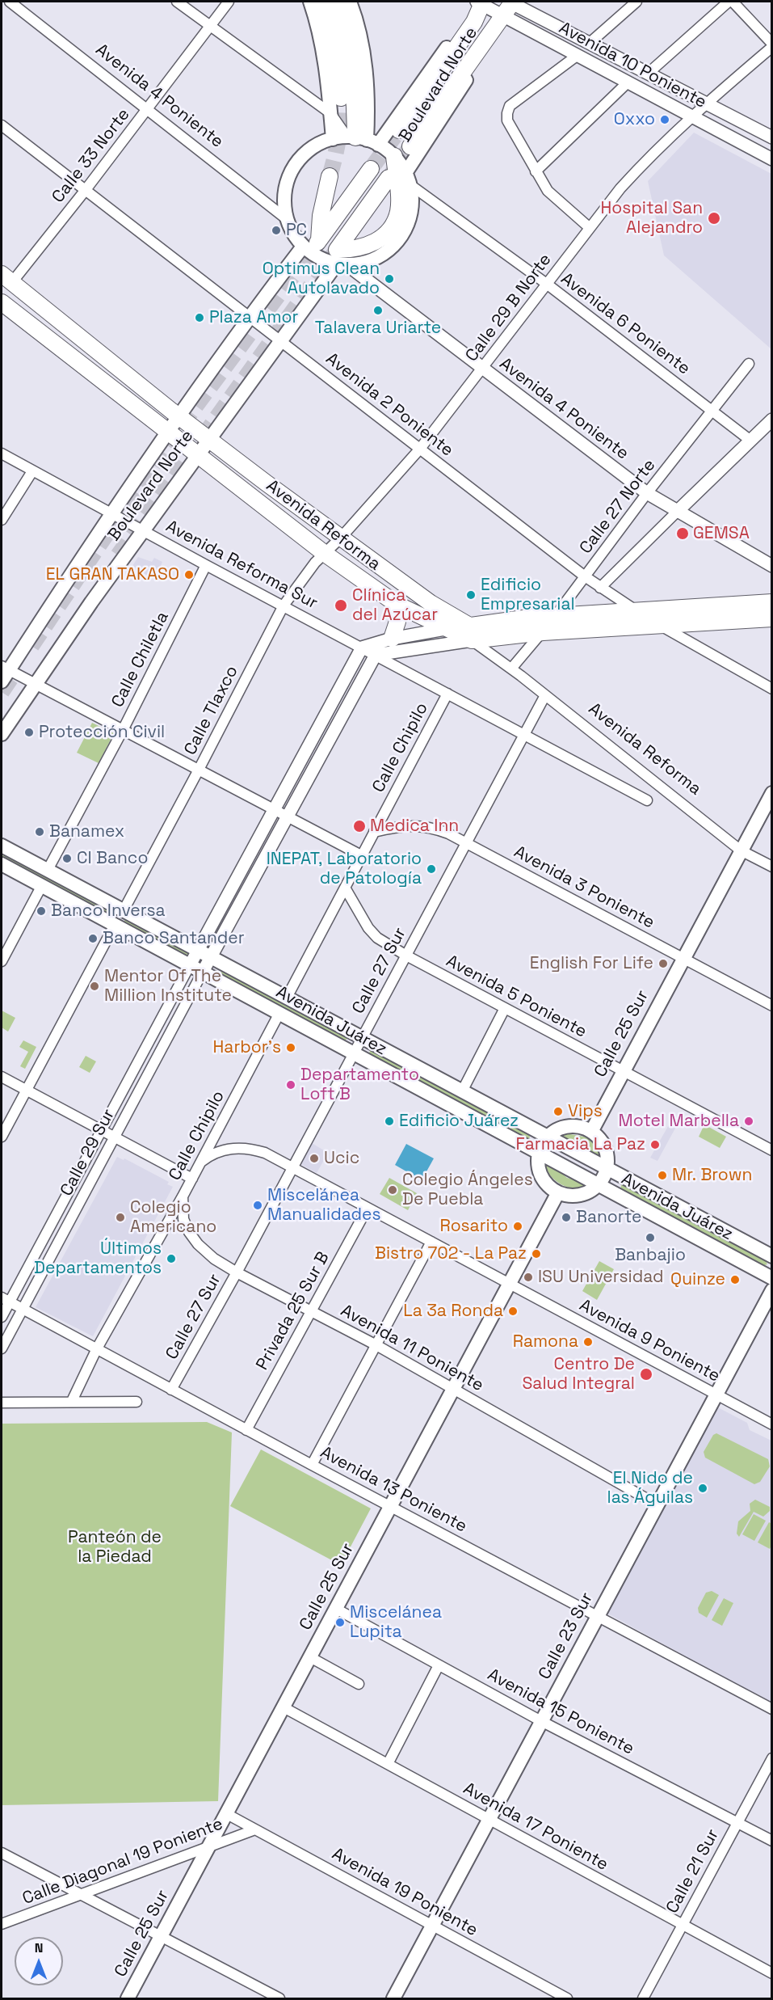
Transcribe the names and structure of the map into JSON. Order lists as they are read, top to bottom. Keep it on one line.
{"streets":{"main road":["Boulevard Norte","Avenida Reforma","Avenida Juárez","Calle 25 Sur","Calle 23 Sur"],"street":["Avenida 10 Poniente","Avenida 4 Poniente","Calle 33 Norte","Calle 29 B Norte","Avenida 6 Poniente","Avenida 2 Poniente","Calle 27 Norte","Avenida Reforma Sur","Calle Chiletla","Calle Tlaxco","Calle Chipilo","Avenida 3 Poniente","Calle 27 Sur","Avenida 5 Poniente","Calle 29 Sur","Privada 25 Sur B","Avenida 9 Poniente","Avenida 11 Poniente","Avenida 13 Poniente","Avenida 15 Poniente","Avenida 17 Poniente","Calle Diagonal 19 Poniente","Calle 21 Sur","Avenida 19 Poniente"]},"crossings":[["Avenida 10 Poniente","Boulevard Norte"],["Avenida 10 Poniente","Calle 29 B Norte"],["Boulevard Norte","Avenida 4 Poniente"],["Boulevard Norte","Avenida 6 Poniente"],["Boulevard Norte","Avenida 2 Poniente"],["Boulevard Norte","Avenida Reforma"],["Boulevard Norte","Avenida Reforma Sur"],["Avenida 4 Poniente","Calle 33 Norte"],["Avenida 4 Poniente","Calle 29 B Norte"],["Avenida 4 Poniente","Calle 27 Norte"],["Calle 33 Norte","Avenida 2 Poniente"],["Calle 33 Norte","Avenida Reforma"],["Calle 29 B Norte","Avenida 6 Poniente"],["Calle 29 B Norte","Avenida 2 Poniente"],["Calle 29 B Norte","Avenida Reforma"],["Calle 29 B Norte","Calle Tlaxco"],["Avenida 6 Poniente","Calle 27 Norte"],["Avenida 2 Poniente","Calle 27 Norte"],["Calle 27 Norte","Avenida Reforma"],["Avenida Reforma","Calle Tlaxco"],["Avenida Reforma","Calle 27 Sur"],["Avenida Reforma","Calle 25 Sur"],["Avenida Reforma Sur","Calle Chiletla"],["Avenida Reforma Sur","Calle Tlaxco"],["Avenida Reforma Sur","Calle Chipilo"],["Avenida Reforma Sur","Calle 27 Sur"],["Calle Chiletla","Avenida Juárez"],["Calle Tlaxco","Avenida Juárez"],["Calle Chipilo","Avenida 3 Poniente"],["Calle Chipilo","Avenida 5 Poniente"],["Calle Chipilo","Avenida Juárez"],["Calle Chipilo","Avenida 9 Poniente"],["Calle Chipilo","Avenida 11 Poniente"],["Calle Chipilo","Avenida 13 Poniente"],["Avenida 3 Poniente","Calle 27 Sur"],["Avenida 3 Poniente","Calle 25 Sur"],["Calle 27 Sur","Avenida 5 Poniente"],["Calle 27 Sur","Avenida Juárez"],["Calle 27 Sur","Avenida 9 Poniente"],["Calle 27 Sur","Avenida 11 Poniente"],["Calle 27 Sur","Avenida 13 Poniente"],["Avenida 5 Poniente","Calle 25 Sur"],["Avenida Juárez","Calle 29 Sur"],["Calle 25 Sur","Avenida 9 Poniente"],["Calle 25 Sur","Avenida 11 Poniente"],["Calle 25 Sur","Avenida 13 Poniente"],["Calle 25 Sur","Avenida 15 Poniente"],["Calle 25 Sur","Avenida 17 Poniente"],["Calle 25 Sur","Calle Diagonal 19 Poniente"],["Calle 25 Sur","Avenida 19 Poniente"],["Calle 29 Sur","Avenida 13 Poniente"],["Privada 25 Sur B","Avenida 9 Poniente"],["Privada 25 Sur B","Avenida 11 Poniente"],["Privada 25 Sur B","Avenida 13 Poniente"],["Avenida 9 Poniente","Calle 23 Sur"],["Avenida 11 Poniente","Calle 23 Sur"],["Avenida 13 Poniente","Calle 23 Sur"],["Calle 23 Sur","Avenida 15 Poniente"],["Calle 23 Sur","Avenida 17 Poniente"],["Calle 23 Sur","Avenida 19 Poniente"],["Avenida 15 Poniente","Calle 21 Sur"],["Avenida 17 Poniente","Calle 21 Sur"],["Calle Diagonal 19 Poniente","Avenida 19 Poniente"]],"parks":["Panteón de la Piedad"],"places":["Oxxo","Hospital San Alejandro","PC","Optimus Clean Autolavado","Talavera Uriarte","Plaza Amor","GEMSA","EL GRAN TAKASO","Edificio Empresarial","Clínica del Azúcar","Protección Civil","Medica Inn","Banamex","CI Banco","INEPAT, Laboratorio de Patología","Banco Inversa","Banco Santander","English For Life","Mentor Of The Million Institute","Harbor’s","Departamento Loft B","Vips","Edificio Juárez","Motel Marbella","Farmacia La Paz","Ucic","Mr. Brown","Colegio Ángeles De Puebla","Miscelánea Manualidades","Colegio Americano","Banorte","Rosarito","Banbajio","Bistro 702 - La Paz","Últimos Departamentos","ISU Universidad","Quinze","La 3a Ronda","Ramona","Centro De Salud Integral","El Nido de las Águilas","Miscelánea Lupita"],"north":"top"}
